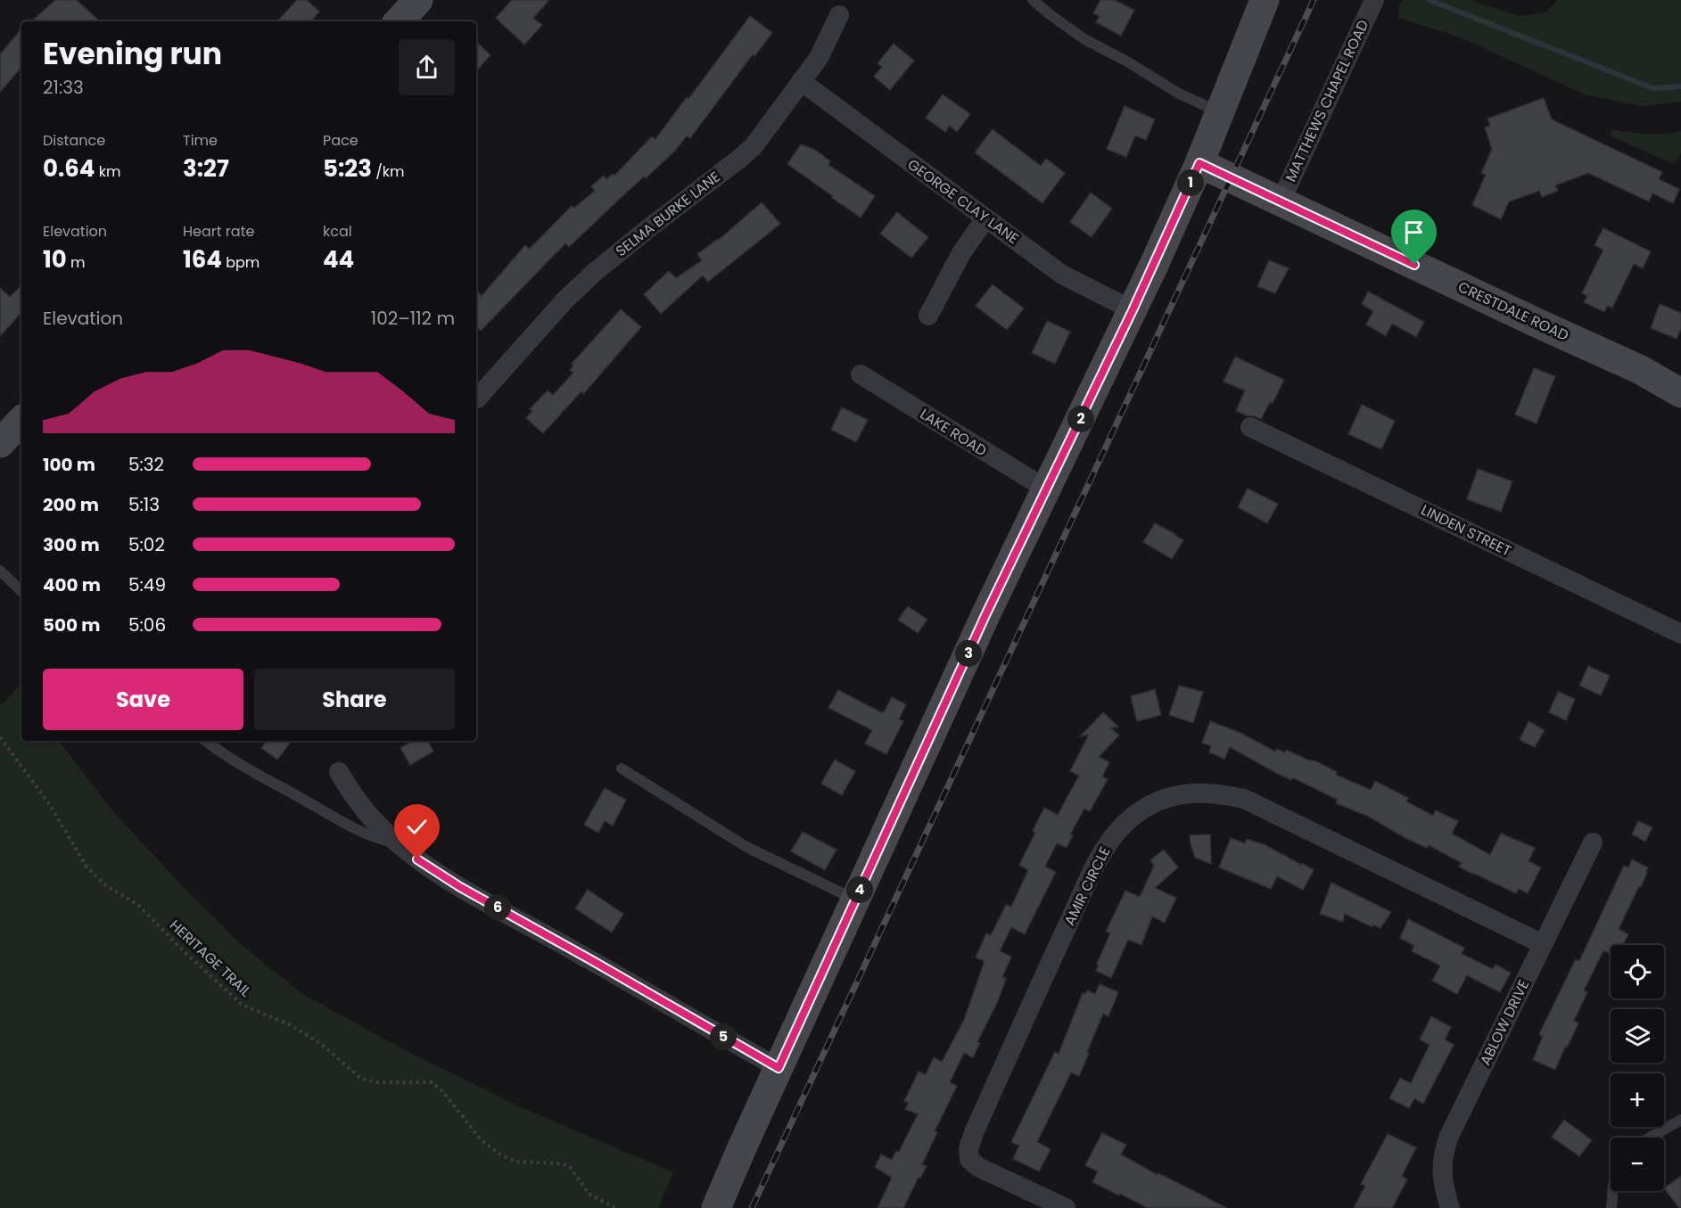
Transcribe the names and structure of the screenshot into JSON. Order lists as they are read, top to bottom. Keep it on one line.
{"streets":{"street":["MATTHEWS CHAPEL ROAD","GEORGE CLAY LANE","SELMA BURKE LANE","CRESTDALE ROAD","LAKE ROAD","LINDEN STREET","AMIR CIRCLE","ABLOW DRIVE"],"path":["HERITAGE TRAIL"]},"crossings":[["MATTHEWS CHAPEL ROAD","CRESTDALE ROAD"],["GEORGE CLAY LANE","SELMA BURKE LANE"],["AMIR CIRCLE","ABLOW DRIVE"]],"page":{"heading":["Evening run","21:33"],"stats":[["Distance","0.64 km"],["Time","3:27"],["Pace","5:23 /km"],["Elevation","10 m"],["Heart rate","164 bpm"],["kcal","44"]],"pins":["1","2","3","4","6","5"],"chart":["Elevation","102–112 m"],"list":[{"name":"100 m","note":"5:32"},{"name":"200 m","note":"5:13"},{"name":"300 m","note":"5:02"},{"name":"400 m","note":"5:49"},{"name":"500 m","note":"5:06"}],"buttons":["Save","Share"],"map_buttons":["+","−"]}}
